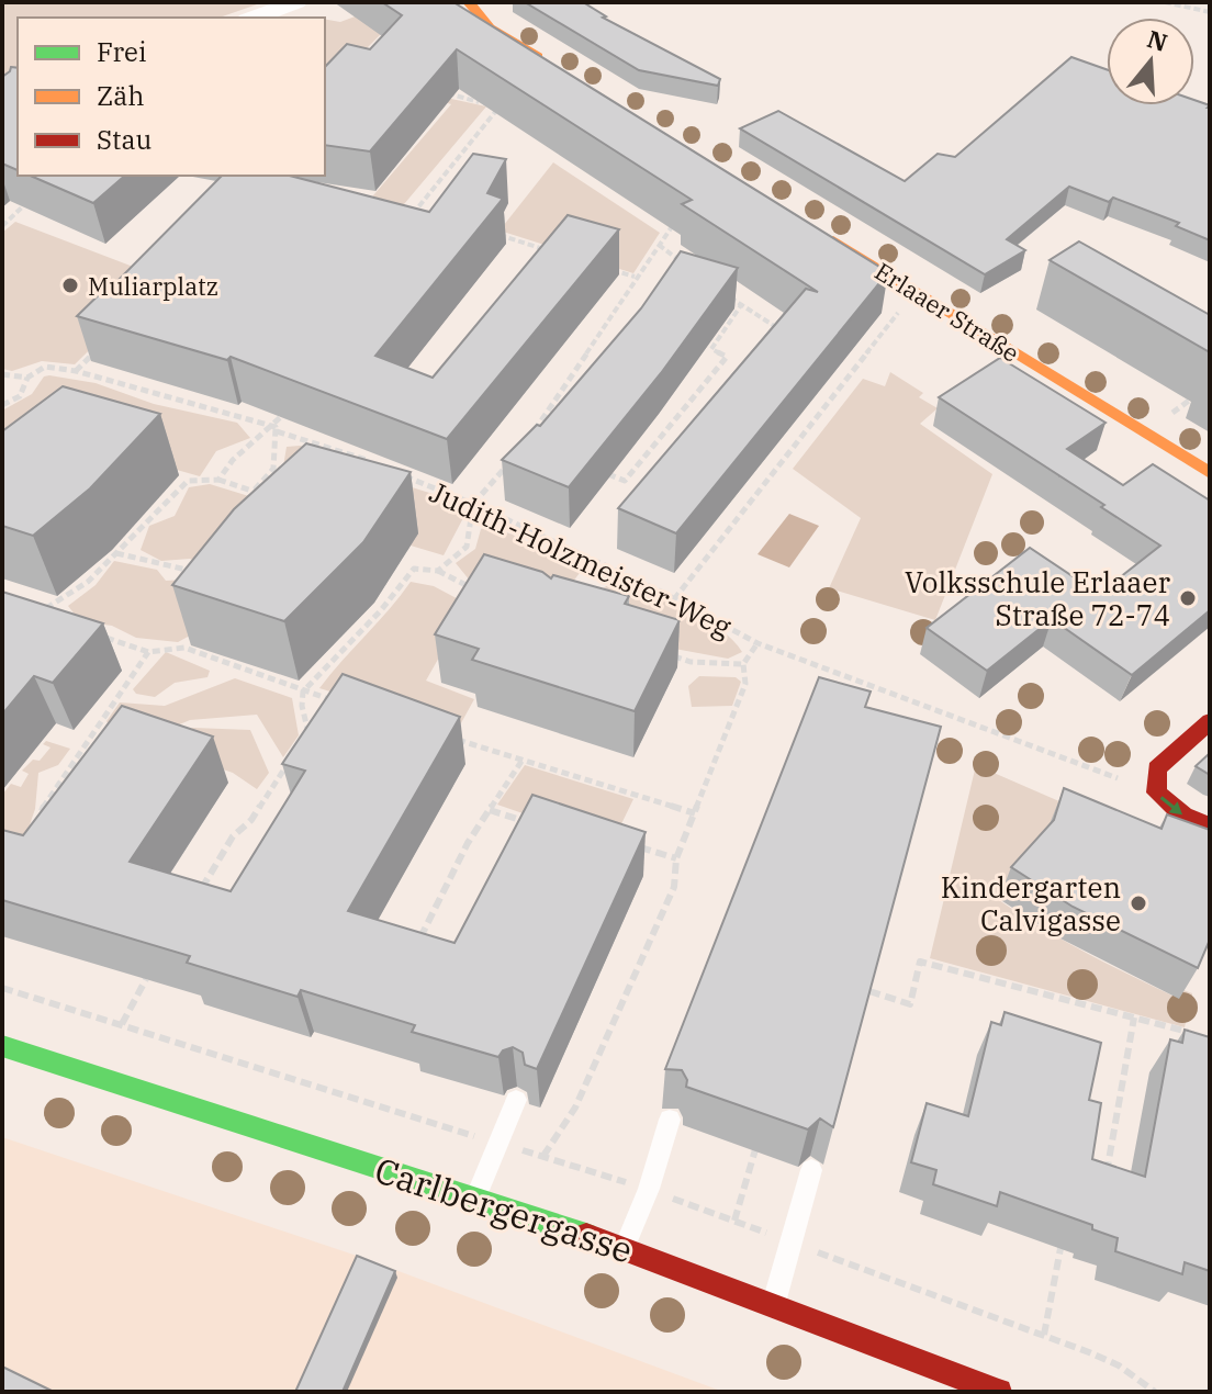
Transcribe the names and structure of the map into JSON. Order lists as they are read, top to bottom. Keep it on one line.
{"streets":{"street":["Erlaaer Straße","Carlbergergasse"],"path":["Judith-Holzmeister-Weg"]},"places":["Muliarplatz","Volksschule Erlaaer Straße 72-74","Kindergarten Calvigasse"],"legend":["Frei","Zäh","Stau"],"north":"top"}
